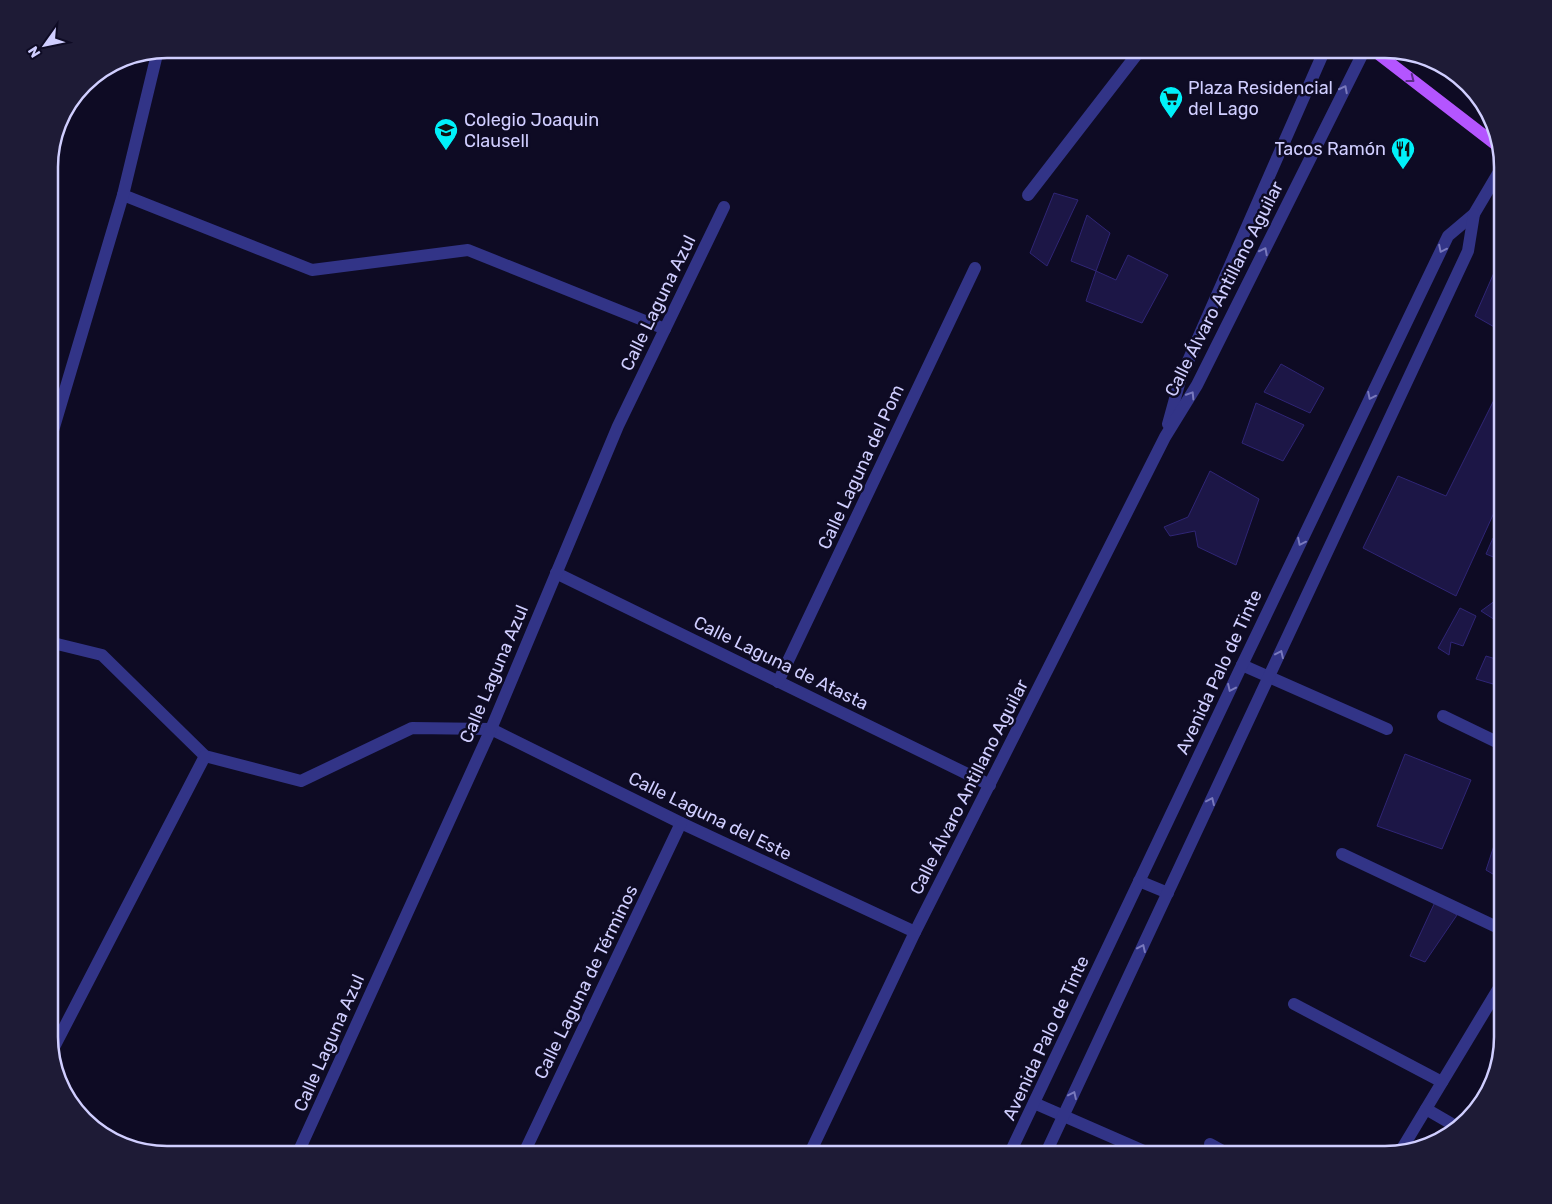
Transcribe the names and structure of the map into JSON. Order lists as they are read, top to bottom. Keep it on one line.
{"streets":{"street":["Calle Álvaro Antillano Aguilar","Calle Laguna Azul","Calle Laguna del Pom","Calle Laguna de Atasta","Avenida Palo de Tinte","Calle Laguna del Este","Calle Laguna de Términos"]},"crossings":[["Calle Álvaro Antillano Aguilar","Calle Laguna de Atasta"],["Calle Álvaro Antillano Aguilar","Calle Laguna del Este"],["Calle Laguna Azul","Calle Laguna de Atasta"],["Calle Laguna Azul","Calle Laguna del Este"],["Calle Laguna del Pom","Calle Laguna de Atasta"],["Calle Laguna del Este","Calle Laguna de Términos"]],"places":{"supermarket":["Plaza Residencial del Lago"],"school or university":["Colegio Joaquin Clausell"],"restaurant":["Tacos Ramón"]},"north":"bottom left"}
